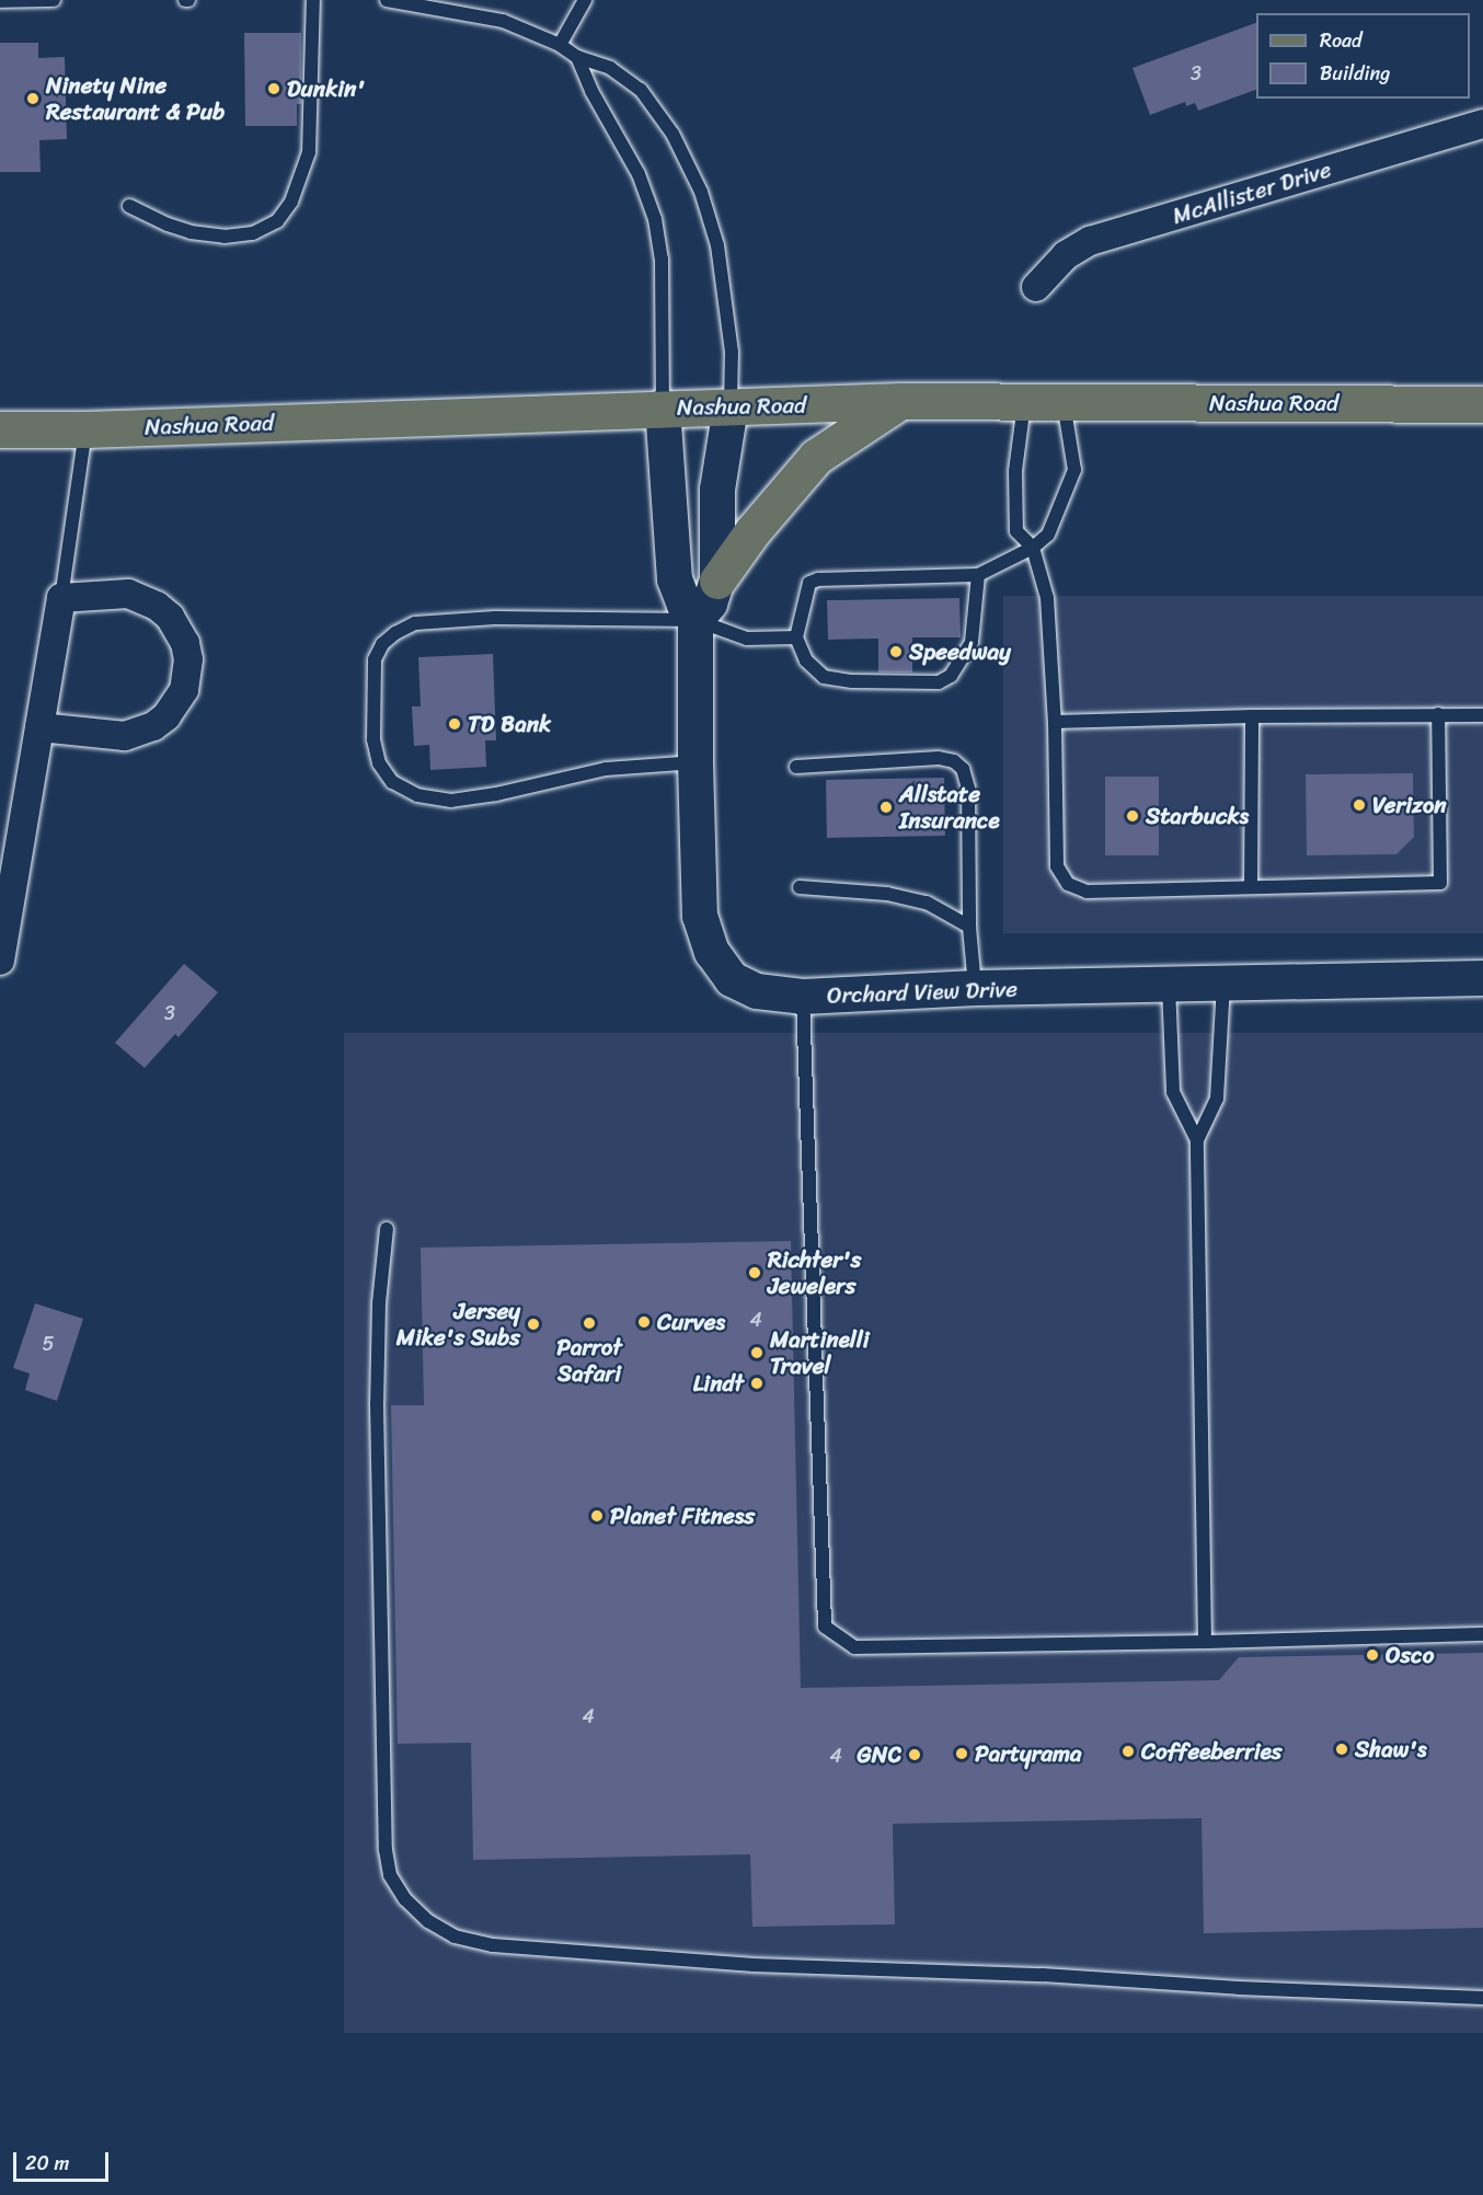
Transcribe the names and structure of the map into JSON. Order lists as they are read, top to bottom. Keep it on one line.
{"streets":{"main road":["Nashua Road"],"street":["McAllister Drive","Orchard View Drive"]},"crossings":[["Nashua Road","Orchard View Drive"]],"places":["Dunkin'","Ninety Nine Restaurant & Pub","Speedway","TD Bank","Verizon","Allstate Insurance","Starbucks","Richter's Jewelers","Curves","Parrot Safari","Jersey Mike's Subs","Martinelli Travel","Lindt","Planet Fitness","Osco","Shaw's","Coffeeberries","Partyrama","GNC"],"house_numbers":["3","3","4","5","4","4"],"legend":["Road","Building"],"scale_bar":"20 m"}
